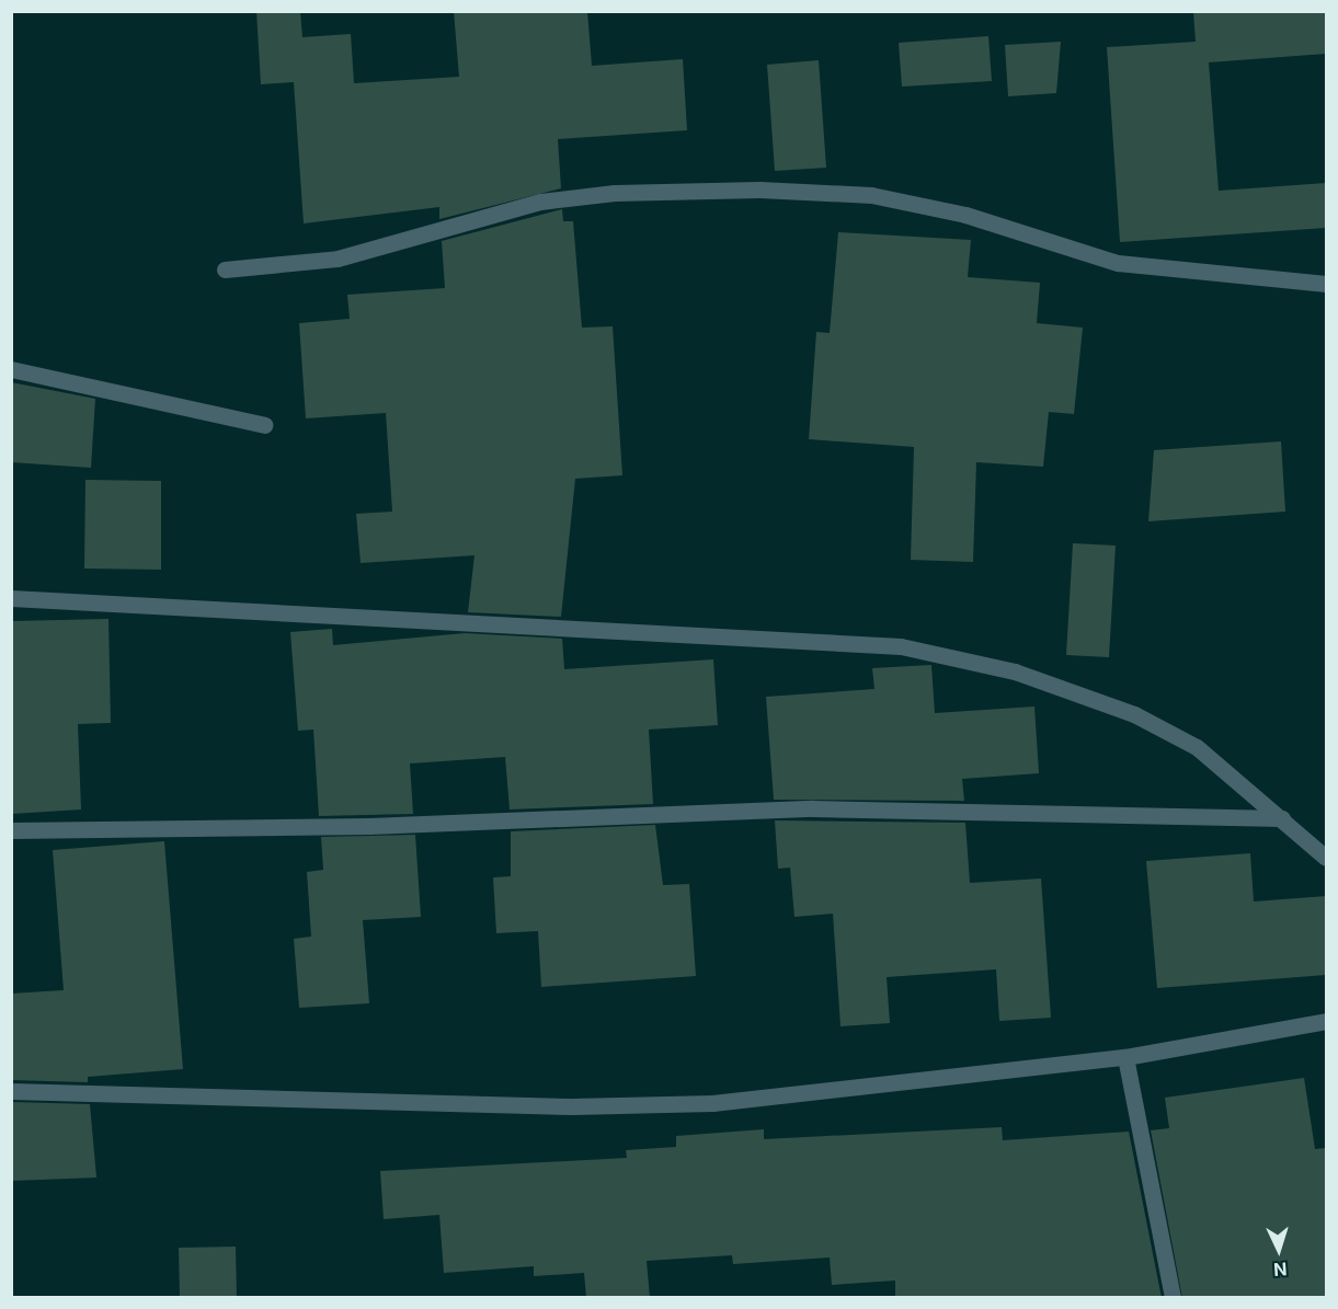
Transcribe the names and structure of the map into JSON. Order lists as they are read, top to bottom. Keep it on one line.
{"north":"bottom"}
